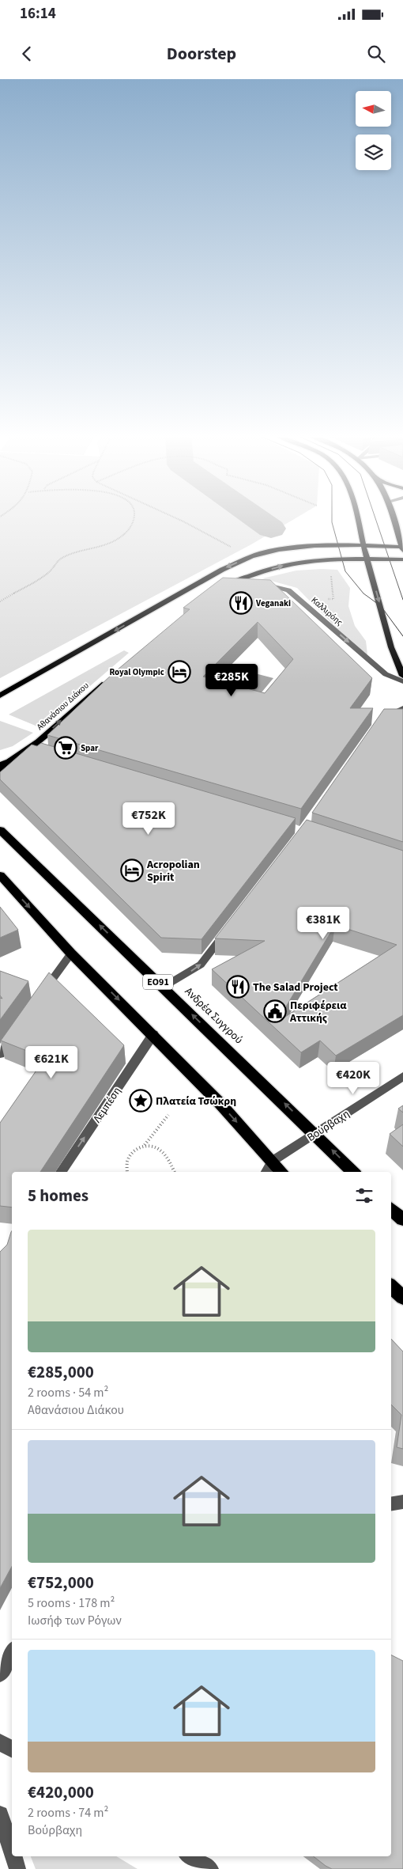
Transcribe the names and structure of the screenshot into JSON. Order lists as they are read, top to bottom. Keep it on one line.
{"streets":{"highway":["ΕΟ91","Ανδρέα Συγγρού"],"main road":["Αθανάσιου Διάκου"],"street":["Καλλιρόης","Λεμπέση","Βούρβαχη"]},"crossings":[["Ανδρέα Συγγρού","Βούρβαχη"]],"one_way":["Καλλιρόης","Λεμπέση"],"places":{"restaurant":["Veganaki","The Salad Project"],"hotel":["Royal Olympic","Acropolian Spirit"],"supermarket":["Spar"],"public building":["Περιφέρεια Αττικής"],"place":["Πλατεία Τσώκρη"]},"north":"left","page":{"status":"16:14","header":"Doorstep","price":["€285K","€752K","€381K","€621K","€420K"],"heading":"5 homes","list":[{"name":"€285,000","note":"2 rooms · 54 m² · Αθανάσιου Διάκου"},{"name":"€752,000","note":"5 rooms · 178 m² · Ιωσήφ των Ρόγων"},{"name":"€420,000","note":"2 rooms · 74 m² · Βούρβαχη"}]}}
